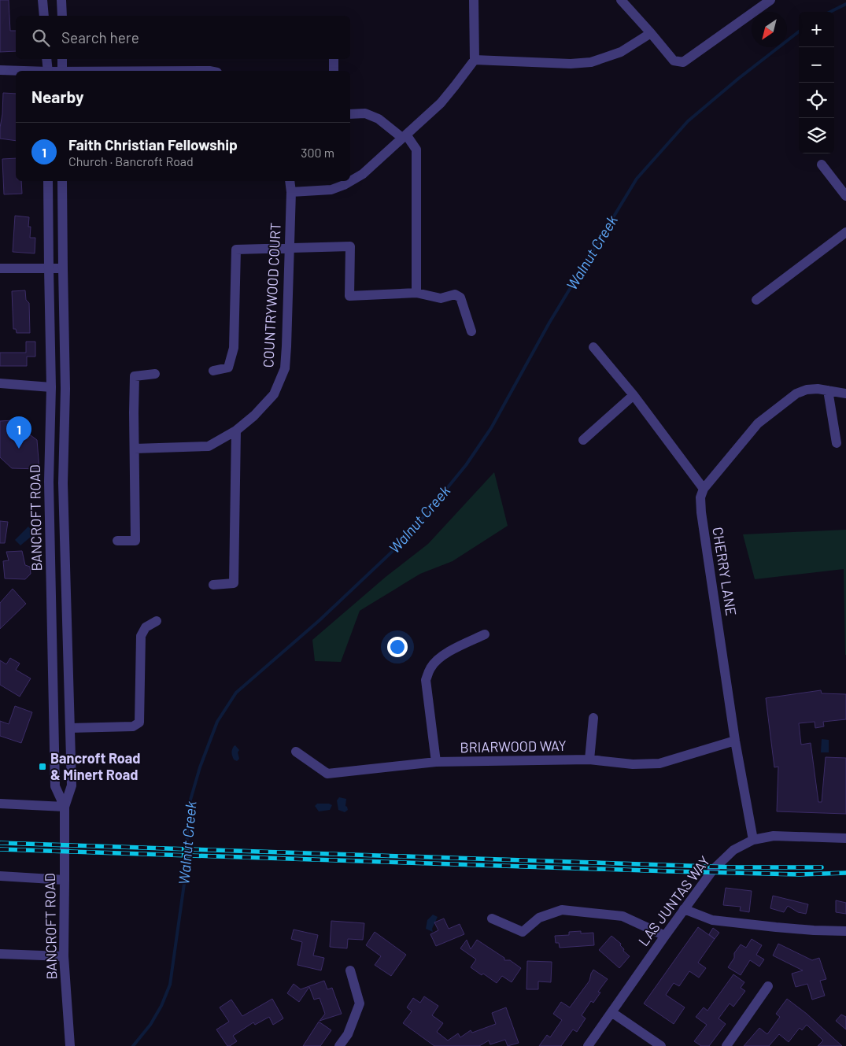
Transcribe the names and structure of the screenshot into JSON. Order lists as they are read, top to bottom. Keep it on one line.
{"streets":{"street":["COUNTRYWOOD COURT","BANCROFT ROAD","CHERRY LANE","BRIARWOOD WAY","LAS JUNTAS WAY"]},"crossings":[["CHERRY LANE","BRIARWOOD WAY"],["CHERRY LANE","LAS JUNTAS WAY"]],"water":["Walnut Creek"],"places":{"transit":["Bancroft Road & Minert Road"]},"north":"bottom left","page":{"map_buttons":["+","−"],"search":"Search here","heading":"Nearby","list":[{"mark":"1","name":"Faith Christian Fellowship","note":"Church · Bancroft Road","value":"300 m"}],"pins":"1"}}
